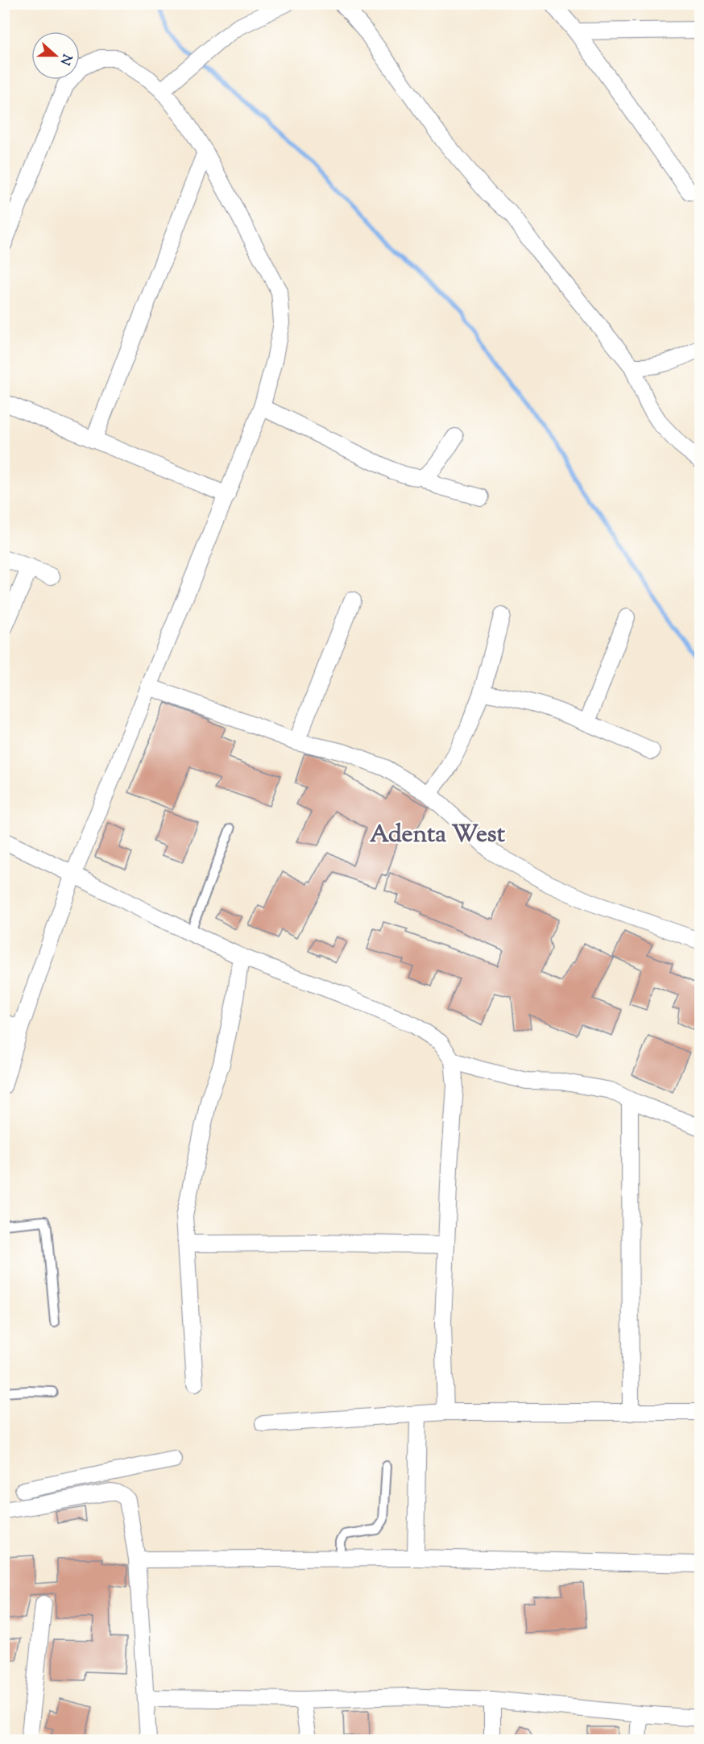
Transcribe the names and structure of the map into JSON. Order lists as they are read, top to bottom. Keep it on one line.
{"districts":["Adenta West"],"north":"right"}
